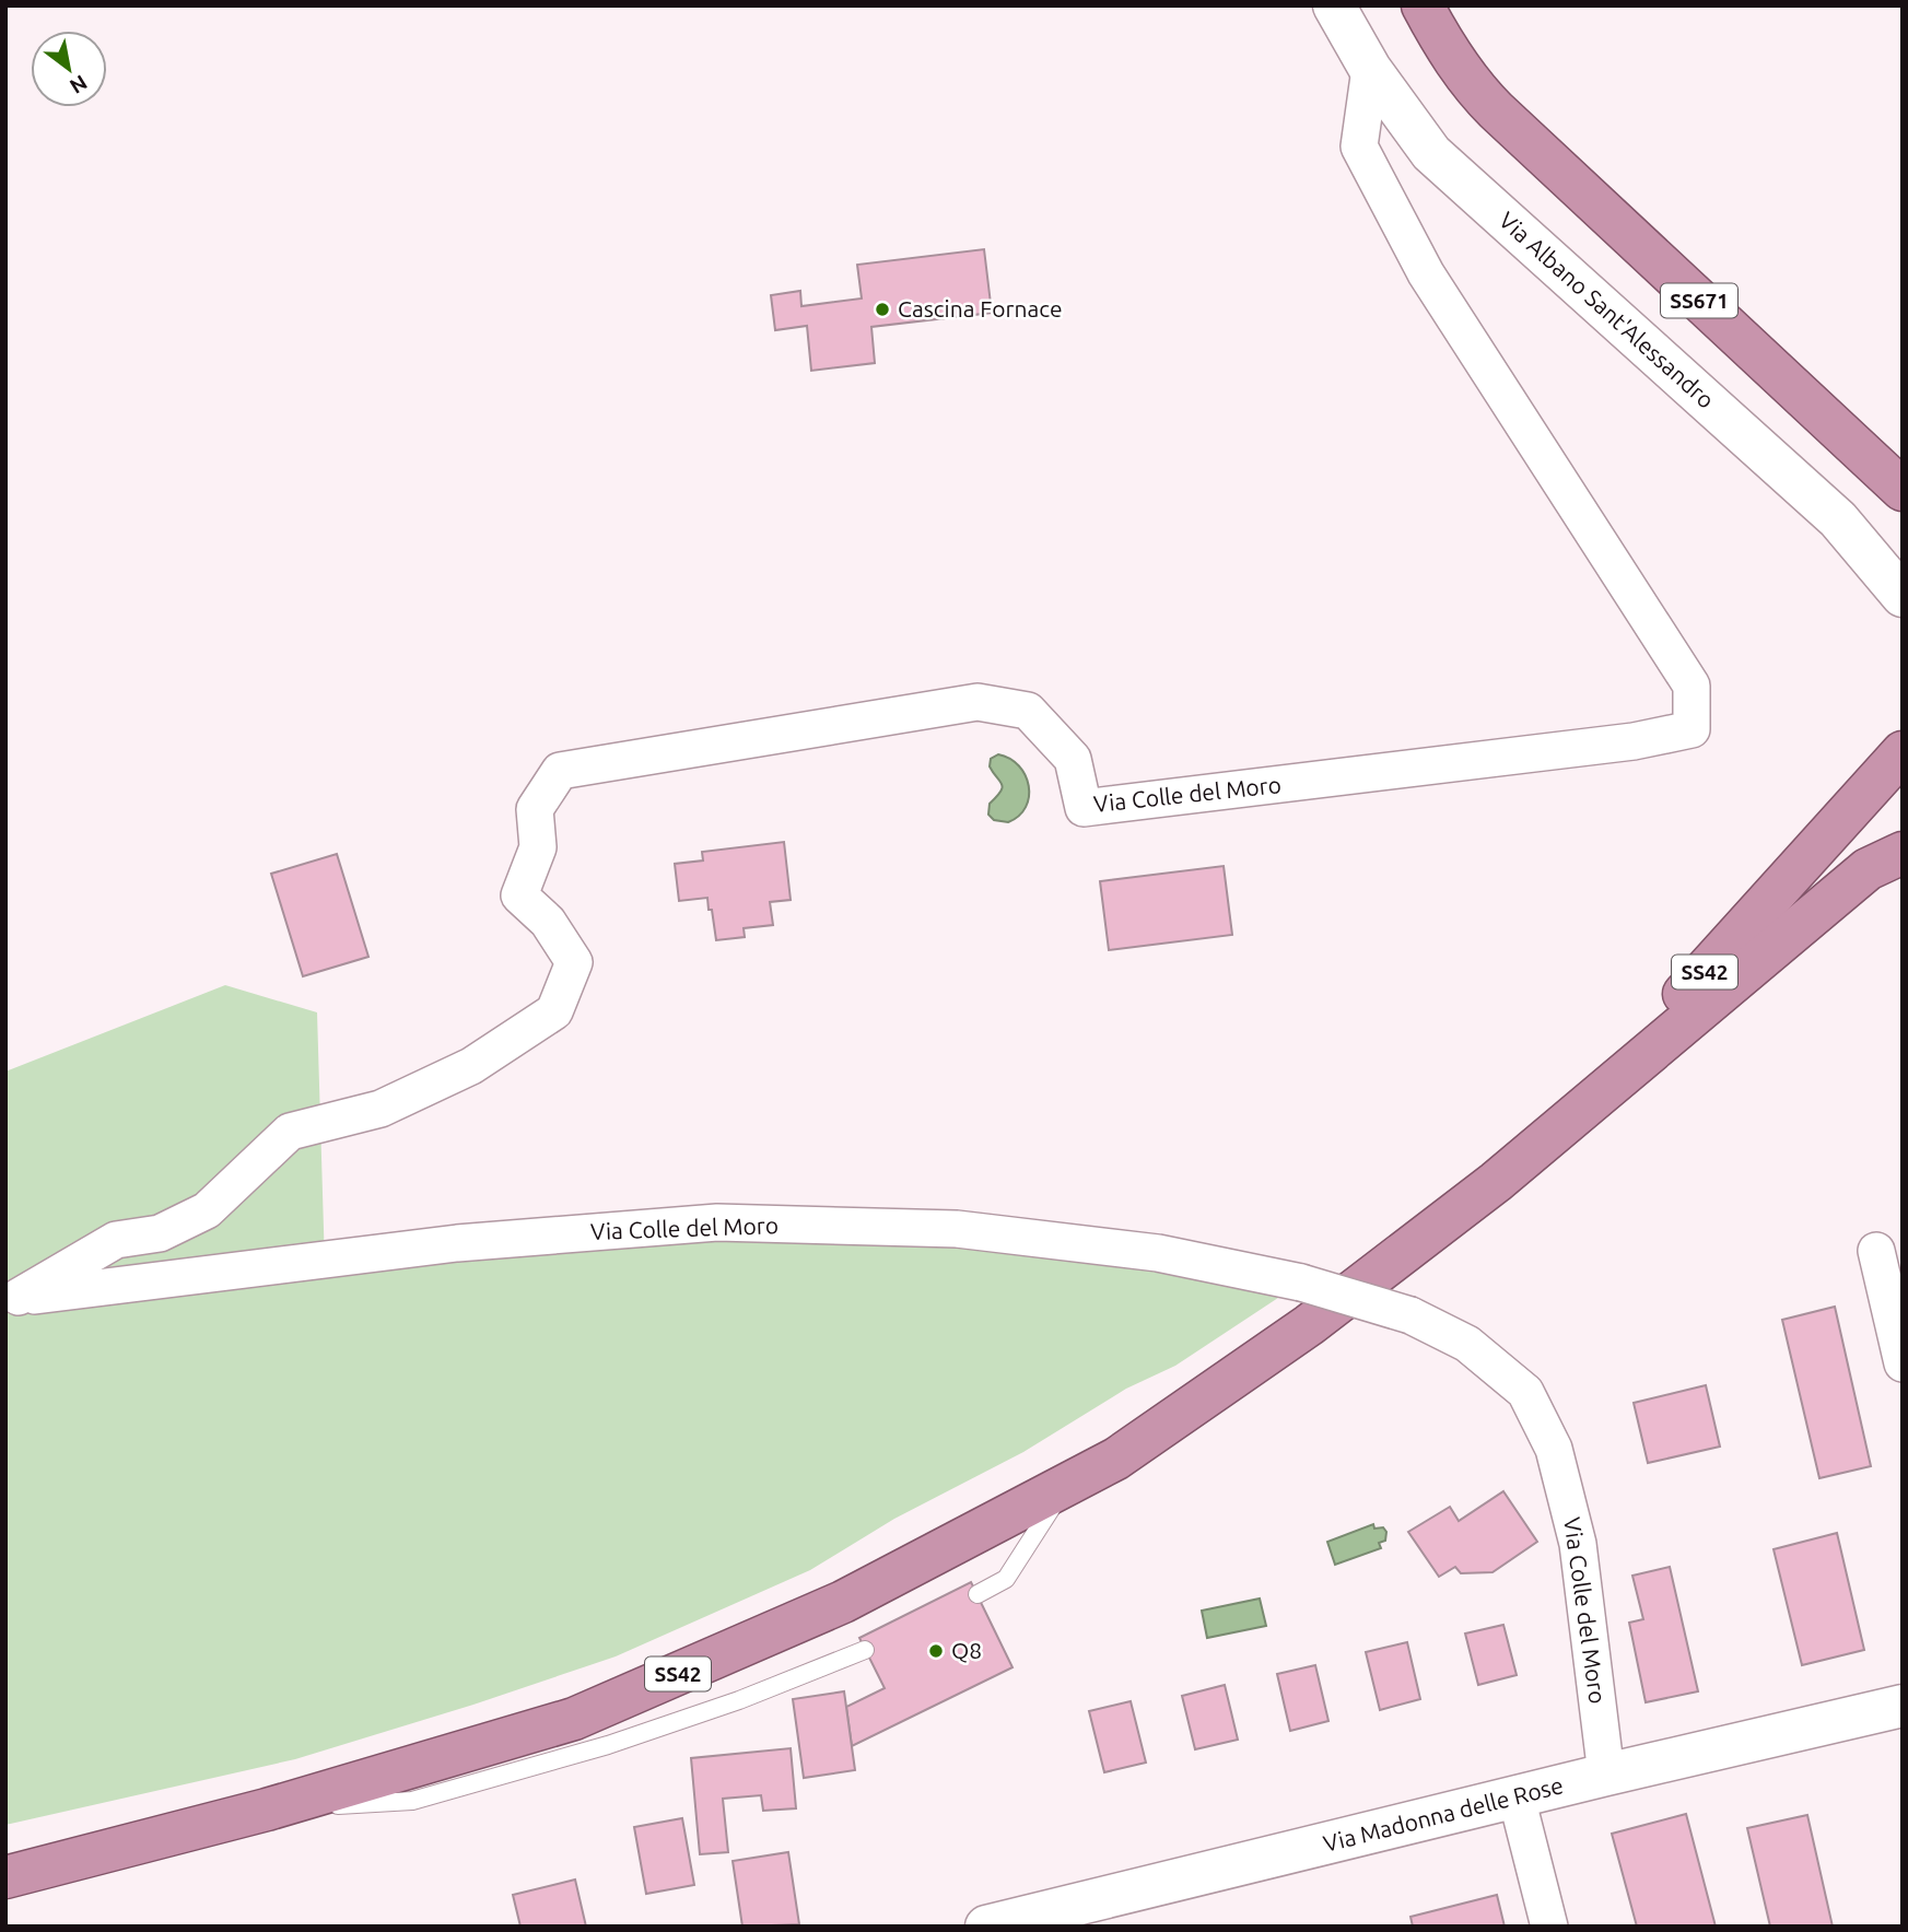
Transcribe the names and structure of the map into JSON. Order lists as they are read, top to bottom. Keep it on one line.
{"streets":{"highway":["SS671","SS42"],"street":["Via Albano Sant'Alessandro","Via Colle del Moro","Via Madonna delle Rose"]},"crossings":[["Via Albano Sant'Alessandro","Via Colle del Moro"],["Via Colle del Moro","Via Madonna delle Rose"]],"places":["Cascina Fornace","Q8"],"north":"bottom right"}
